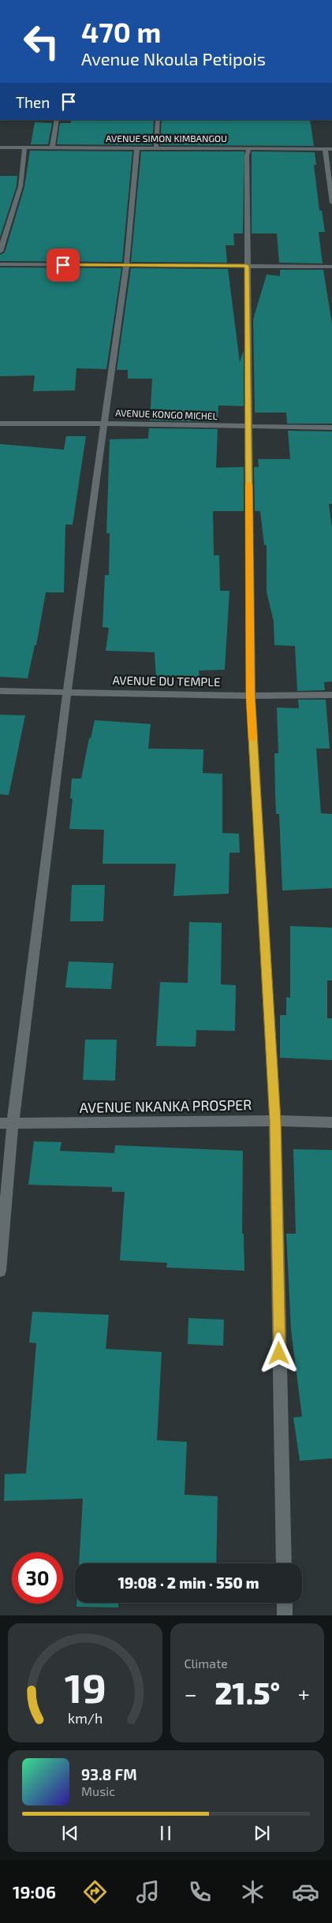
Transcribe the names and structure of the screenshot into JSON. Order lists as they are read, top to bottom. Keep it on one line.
{"streets":{"street":["AVENUE SIMON KIMBANGOU","AVENUE KONGO MICHEL","AVENUE DU TEMPLE","AVENUE NKANKA PROSPER"]},"page":{"turn":["470 m","Avenue Nkoula Petipois"],"then":"Then","limit":"30","trip":"19:08 · 2 min · 550 m","tile":"Climate","heat":["−","21.5°","+"],"song":["93.8 FM","Music"],"tabs":"19:06","gauge":["19","km/h"]}}
